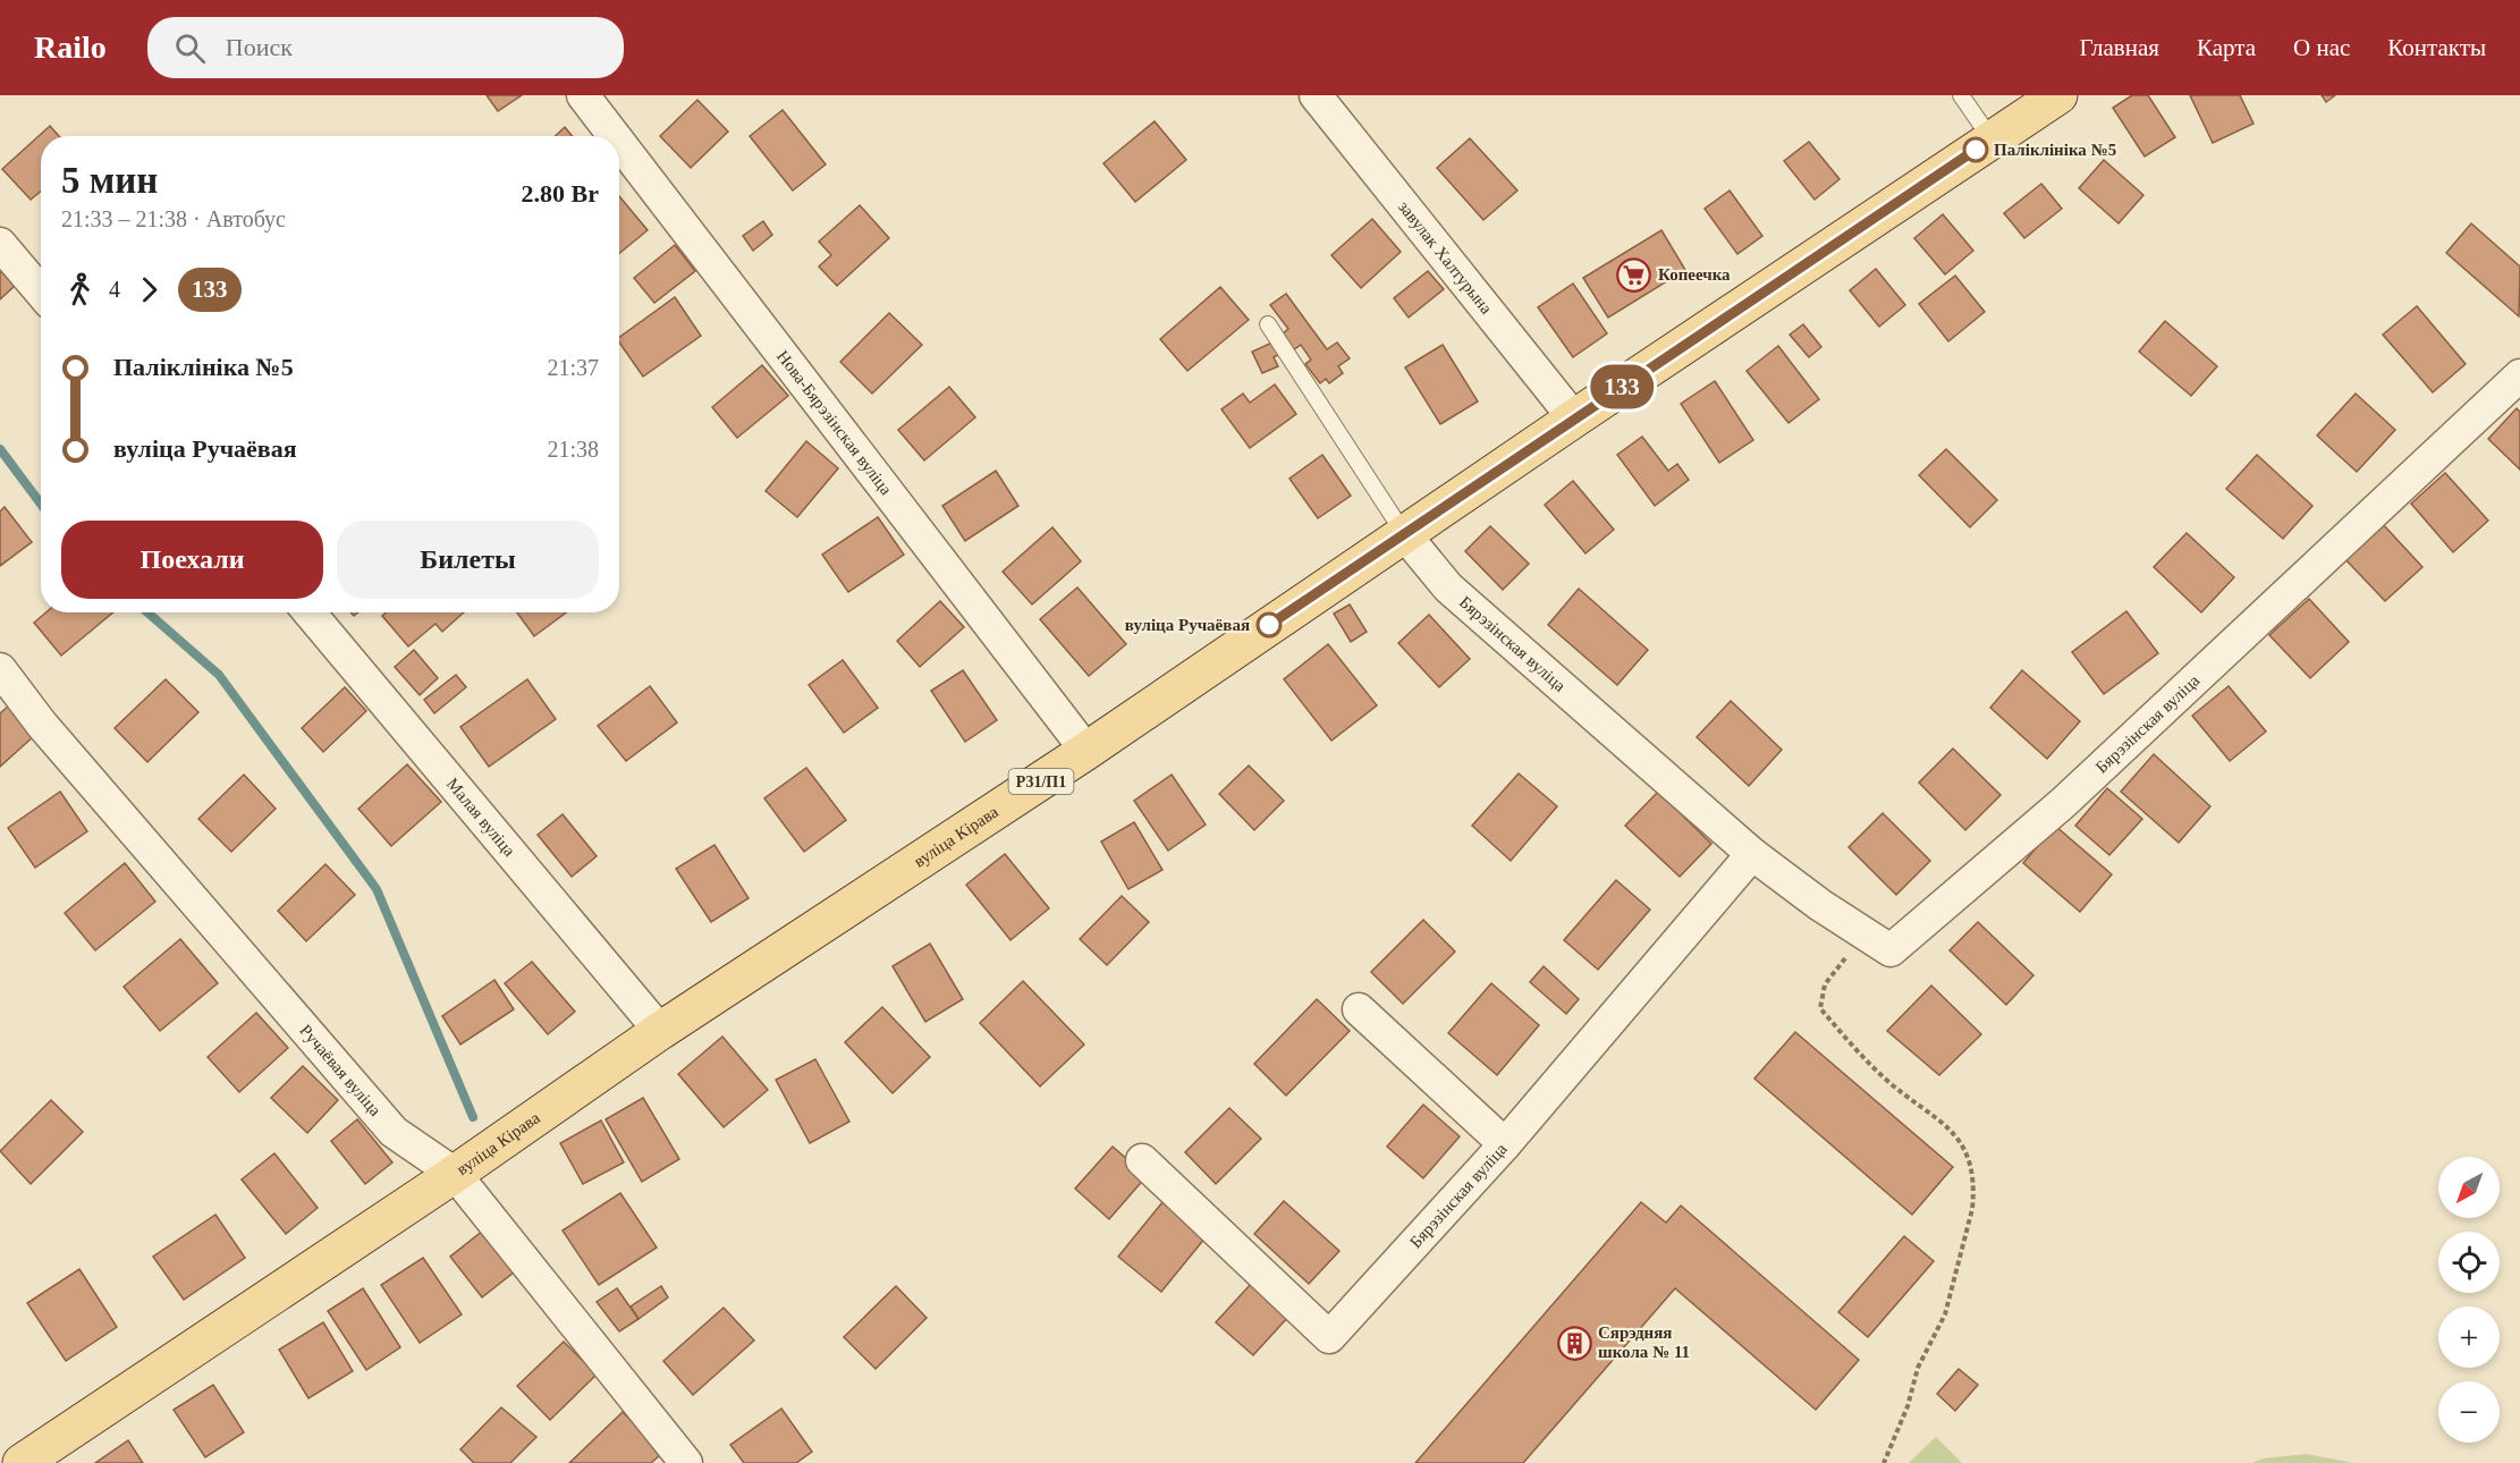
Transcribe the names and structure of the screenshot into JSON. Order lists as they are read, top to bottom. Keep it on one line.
{"streets":{"main road":["Р31/П1","вуліца Кірава"],"street":["завулак Халтурына","Нова-Бярэзінская вуліца","Бярэзінская вуліца","Малая вуліца","Ручаёвая вуліца"]},"crossings":[["завулак Халтурына","вуліца Кірава"],["Нова-Бярэзінская вуліца","вуліца Кірава"],["Бярэзінская вуліца","вуліца Кірава"],["Малая вуліца","вуліца Кірава"],["вуліца Кірава","Ручаёвая вуліца"]],"places":{"other":["Паліклініка №5","вуліца Ручаёвая"],"supermarket":["Копеечка"],"building":["Сярэдняя школа № 11"]},"lines":["bus line 133"],"north":"bottom left","page":{"header":"Railo","search":"Поиск","nav":["Главная","Карта","О нас","Контакты"],"on_map":"133","heading":["5 мин","21:33 – 21:38 · Автобус","2.80 Br"],"legs":["4","133"],"list":[{"name":"Паліклініка №5","value":"21:37"},{"name":"вуліца Ручаёвая","value":"21:38"}],"buttons":["Поехали","Билеты"],"map_buttons":["+","−"]}}
